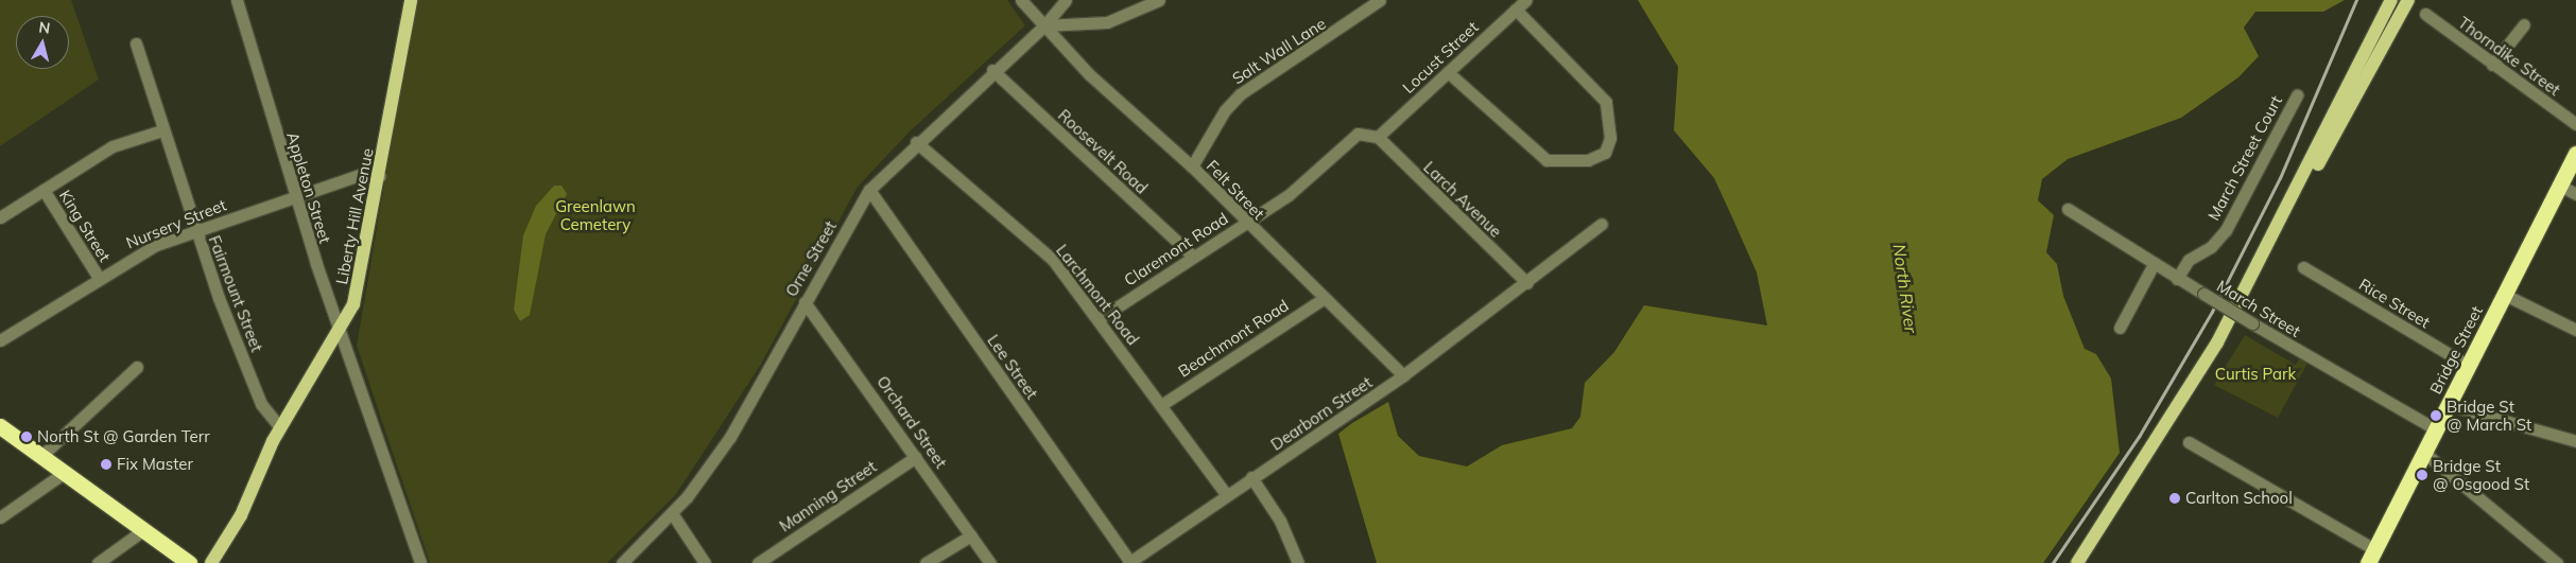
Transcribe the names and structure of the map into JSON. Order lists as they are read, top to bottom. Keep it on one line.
{"streets":{"highway":["Bridge Street"],"main road":["Liberty Hill Avenue"],"street":["Salt Wall Lane","Thorndike Street","Locust Street","Roosevelt Road","March Street Court","Appleton Street","Felt Street","Larch Avenue","Nursery Street","King Street","Claremont Road","Orne Street","Fairmount Street","Larchmont Road","Rice Street","March Street","Beachmont Road","Lee Street","Dearborn Street","Orchard Street","Manning Street"]},"crossings":[["Salt Wall Lane","Felt Street"],["Locust Street","Larch Avenue"],["Locust Street","Claremont Road"],["Roosevelt Road","Claremont Road"],["Roosevelt Road","Orne Street"],["March Street Court","March Street"],["Appleton Street","Liberty Hill Avenue"],["Appleton Street","Nursery Street"],["Felt Street","Claremont Road"],["Felt Street","Orne Street"],["Felt Street","Beachmont Road"],["Felt Street","Dearborn Street"],["Larch Avenue","Claremont Road"],["Larch Avenue","Dearborn Street"],["Liberty Hill Avenue","Nursery Street"],["Liberty Hill Avenue","Fairmount Street"],["Nursery Street","King Street"],["Nursery Street","Fairmount Street"],["Claremont Road","Larchmont Road"],["Orne Street","Larchmont Road"],["Orne Street","Lee Street"],["Orne Street","Orchard Street"],["Larchmont Road","Beachmont Road"],["Larchmont Road","Dearborn Street"],["Rice Street","Bridge Street"],["March Street","Bridge Street"],["Lee Street","Dearborn Street"],["Orchard Street","Manning Street"]],"water":["North River"],"parks":["Greenlawn Cemetery","Curtis Park"],"places":["Bridge St @ March St","North St @ Garden Terr","Fix Master","Bridge St @ Osgood St","Carlton School"],"north":"top"}
